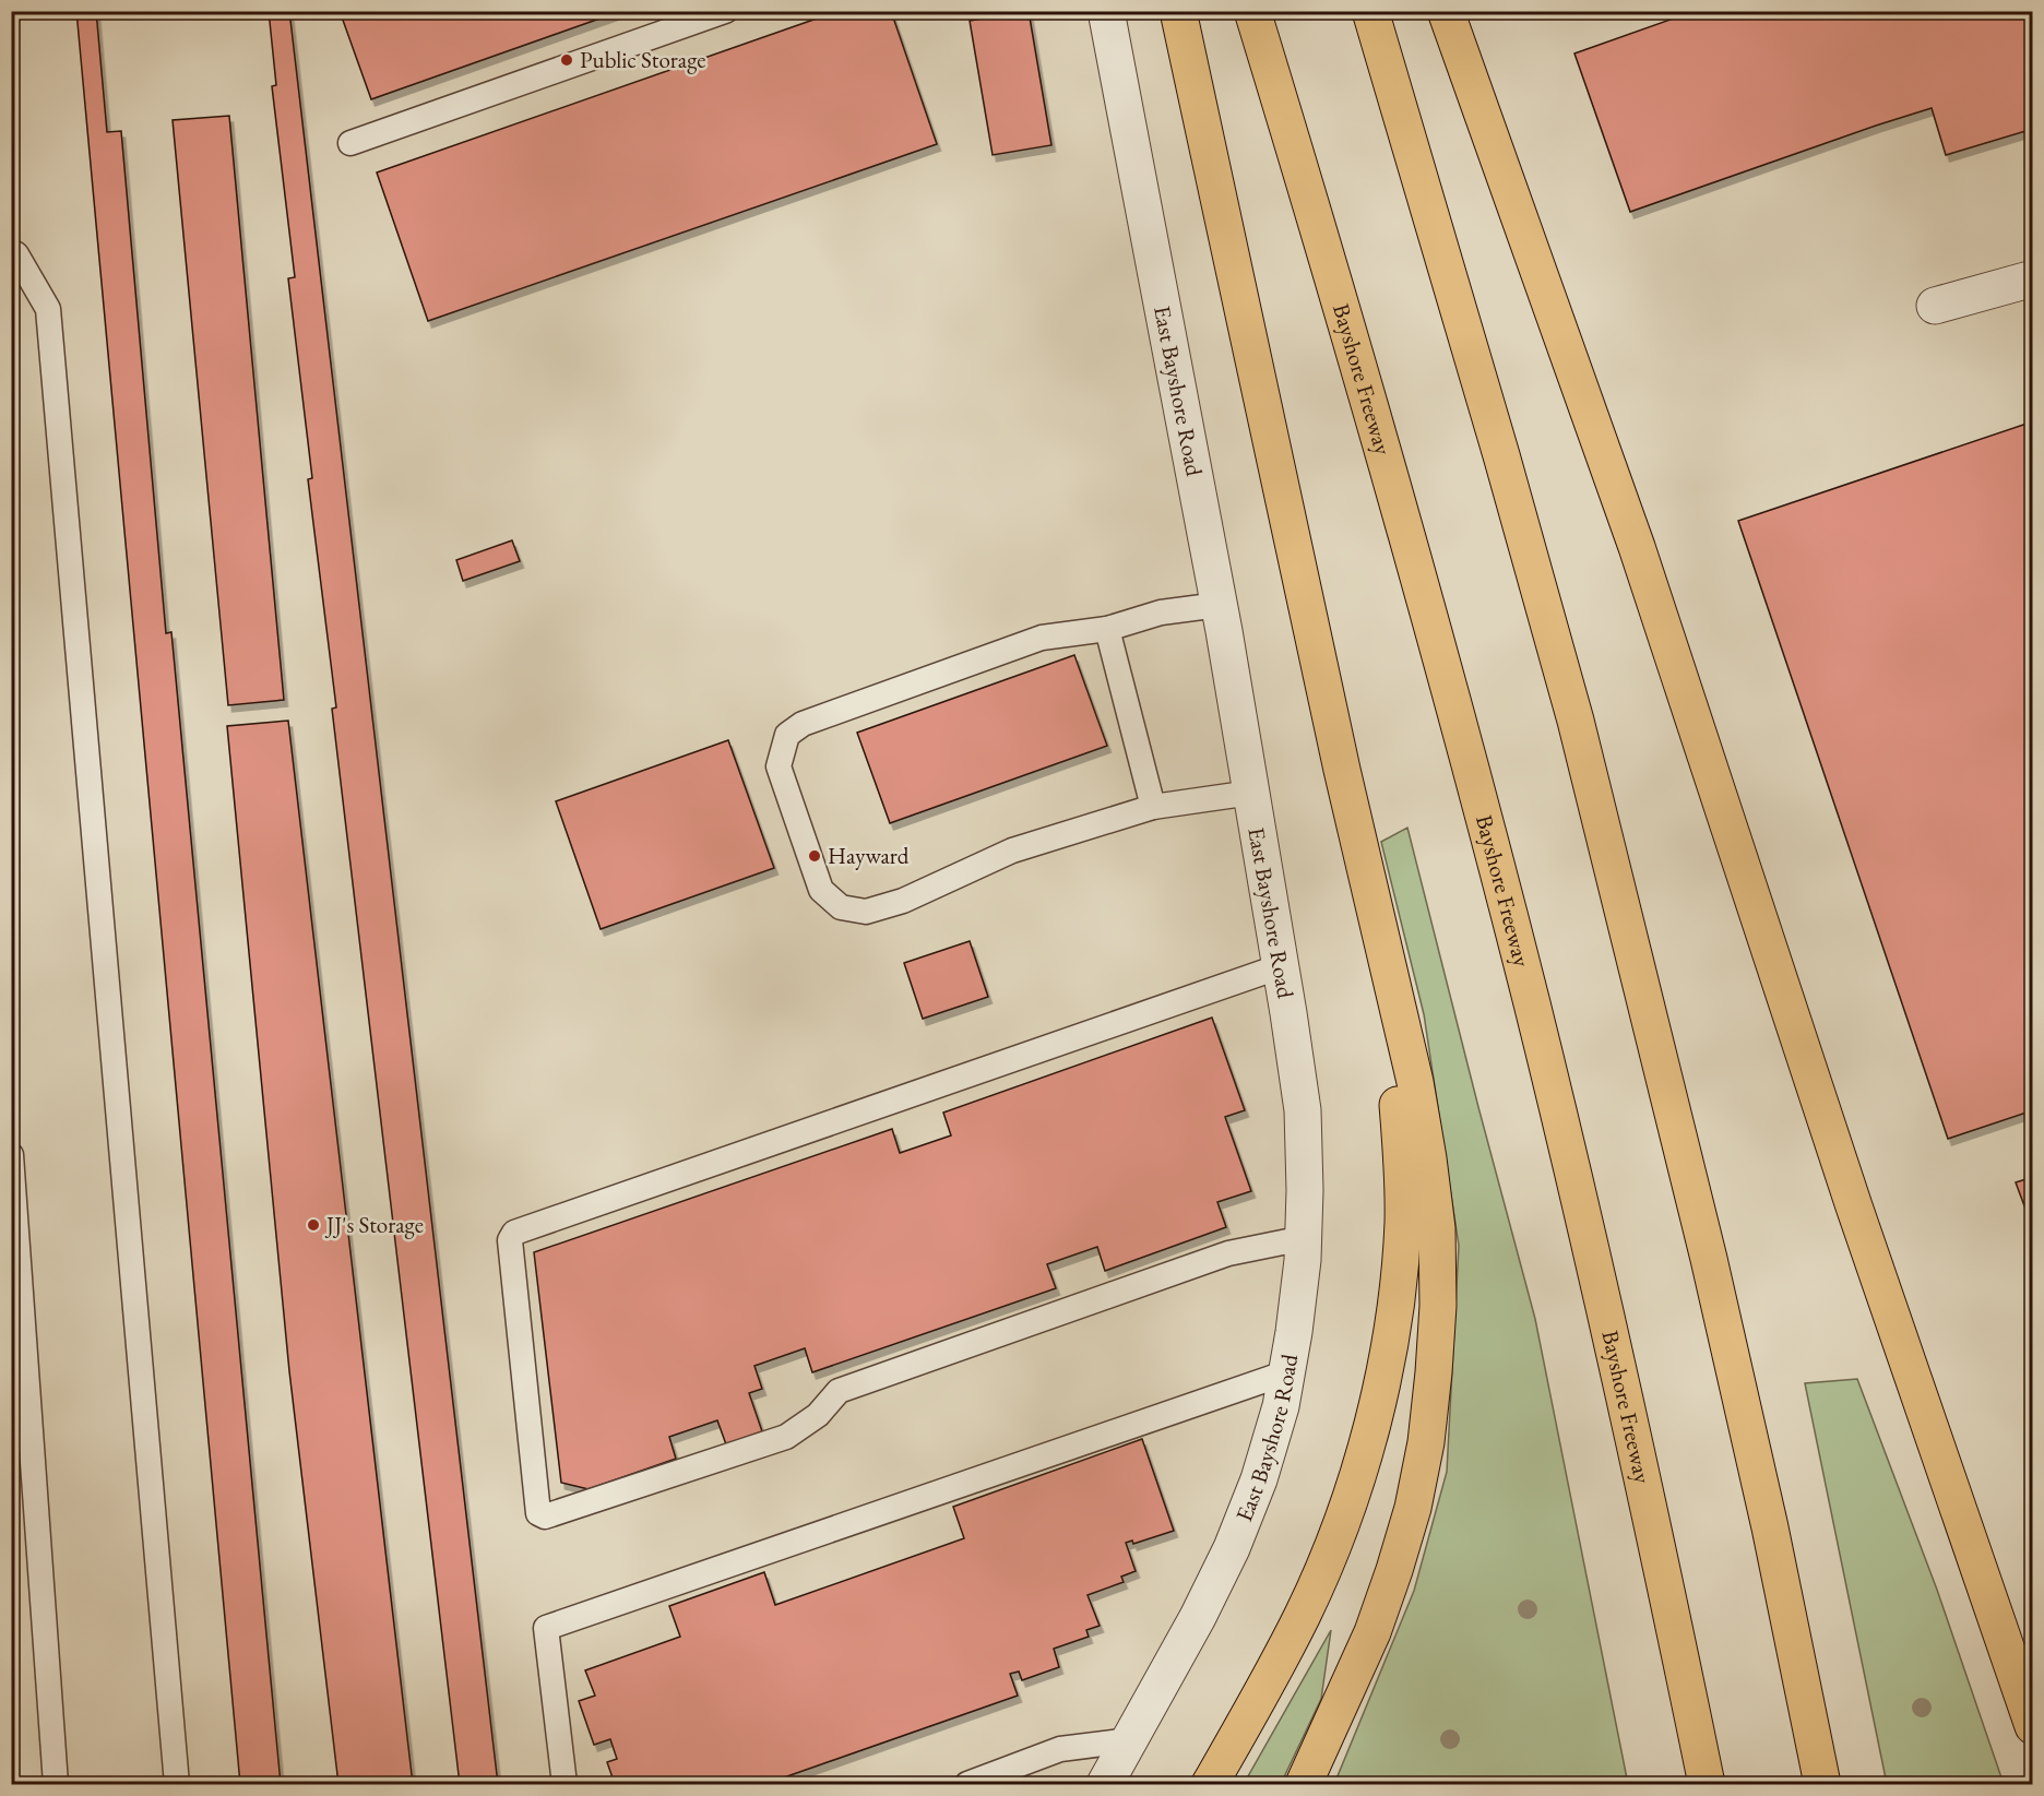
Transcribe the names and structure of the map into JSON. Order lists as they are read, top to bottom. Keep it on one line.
{"streets":{"highway":["Bayshore Freeway"],"street":["East Bayshore Road"]},"places":["Public Storage","Hayward","JJ's Storage"]}
